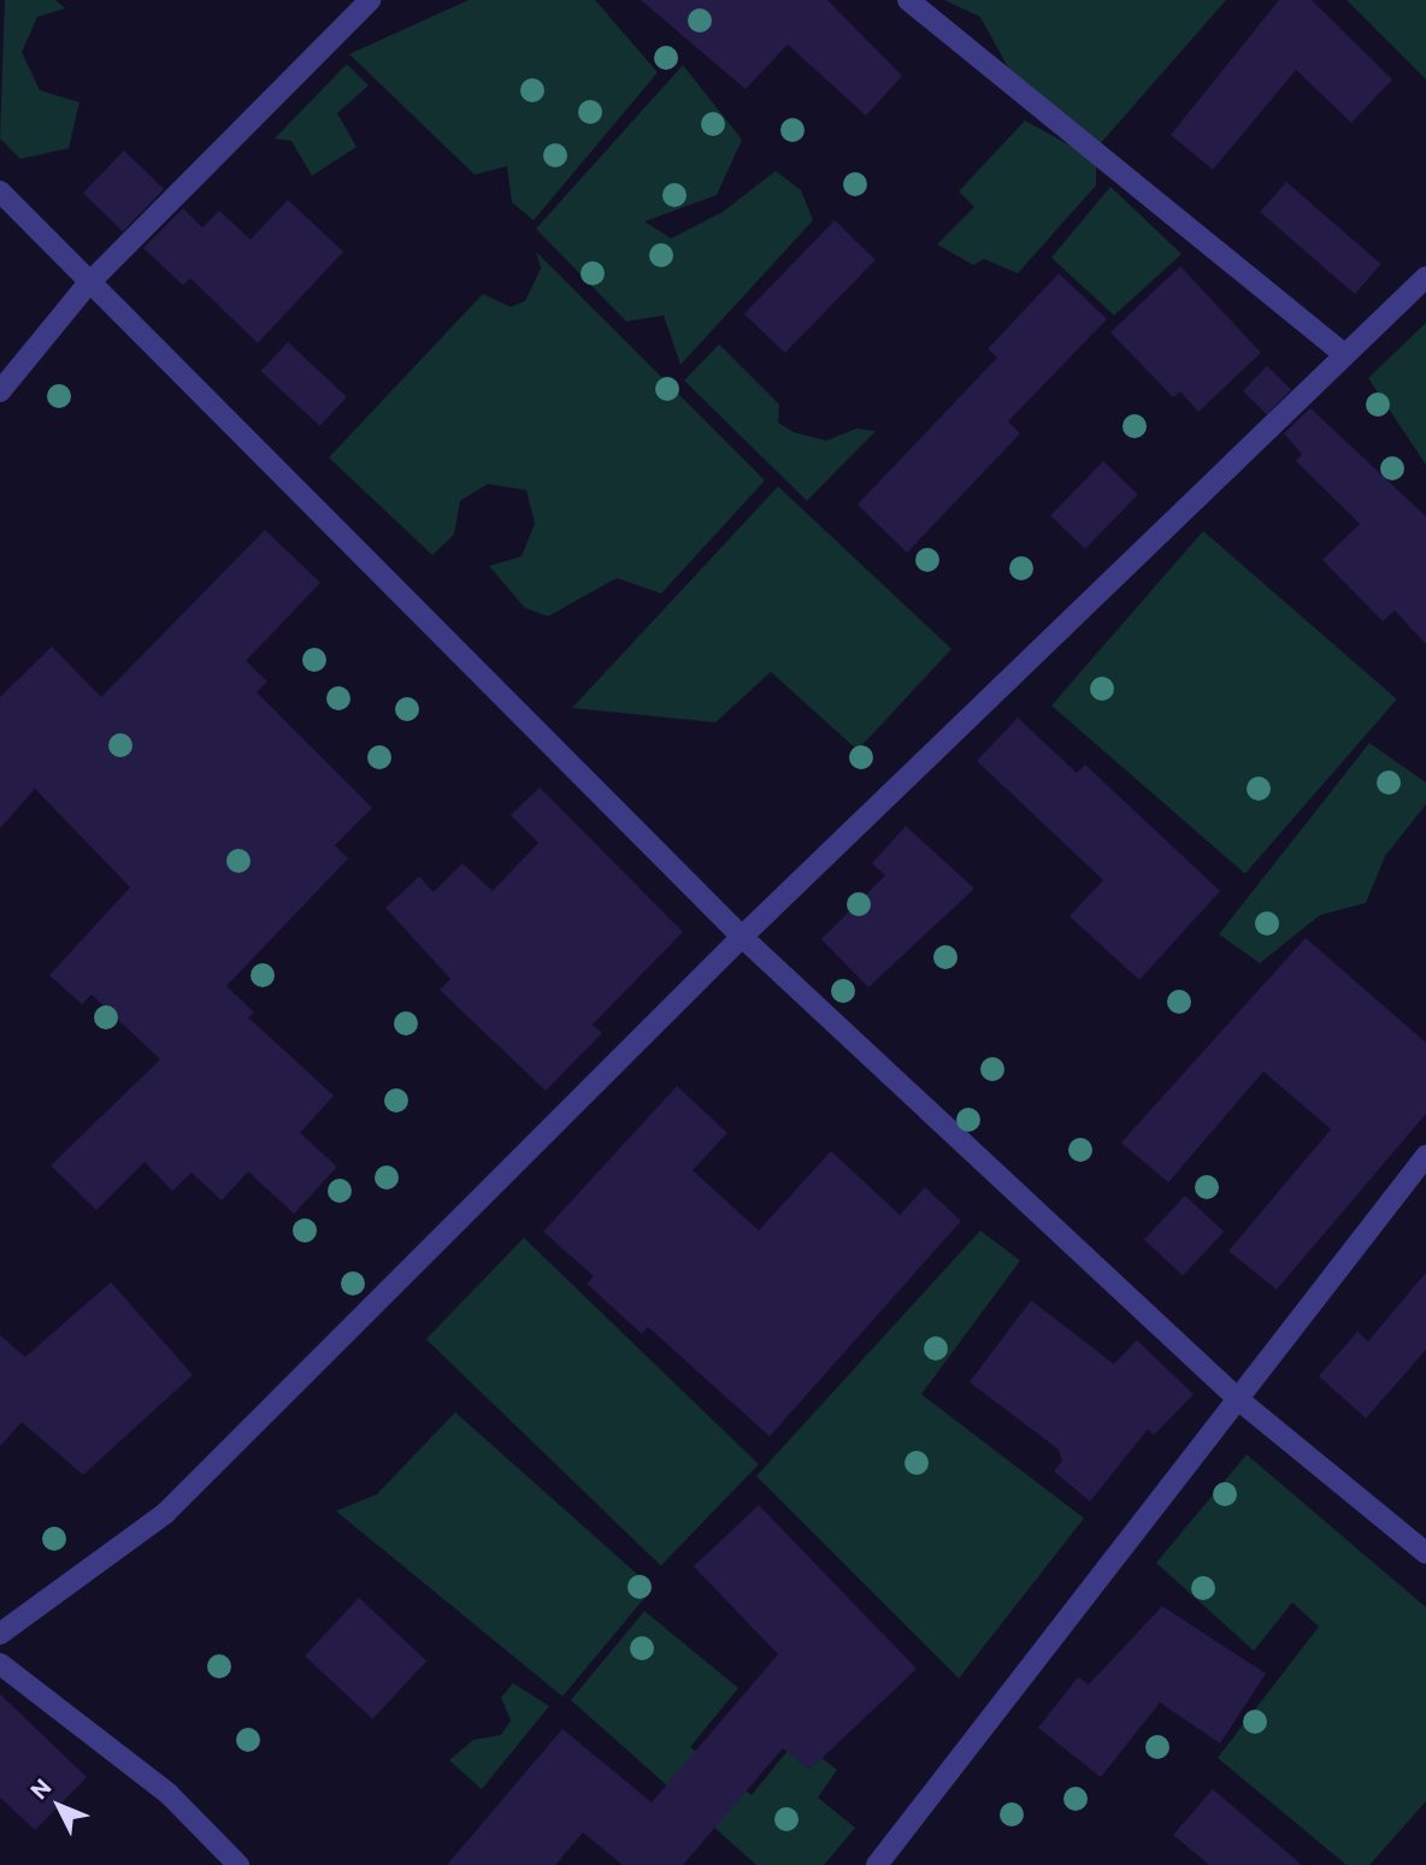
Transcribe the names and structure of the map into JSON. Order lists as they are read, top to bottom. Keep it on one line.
{"north":"top left"}
